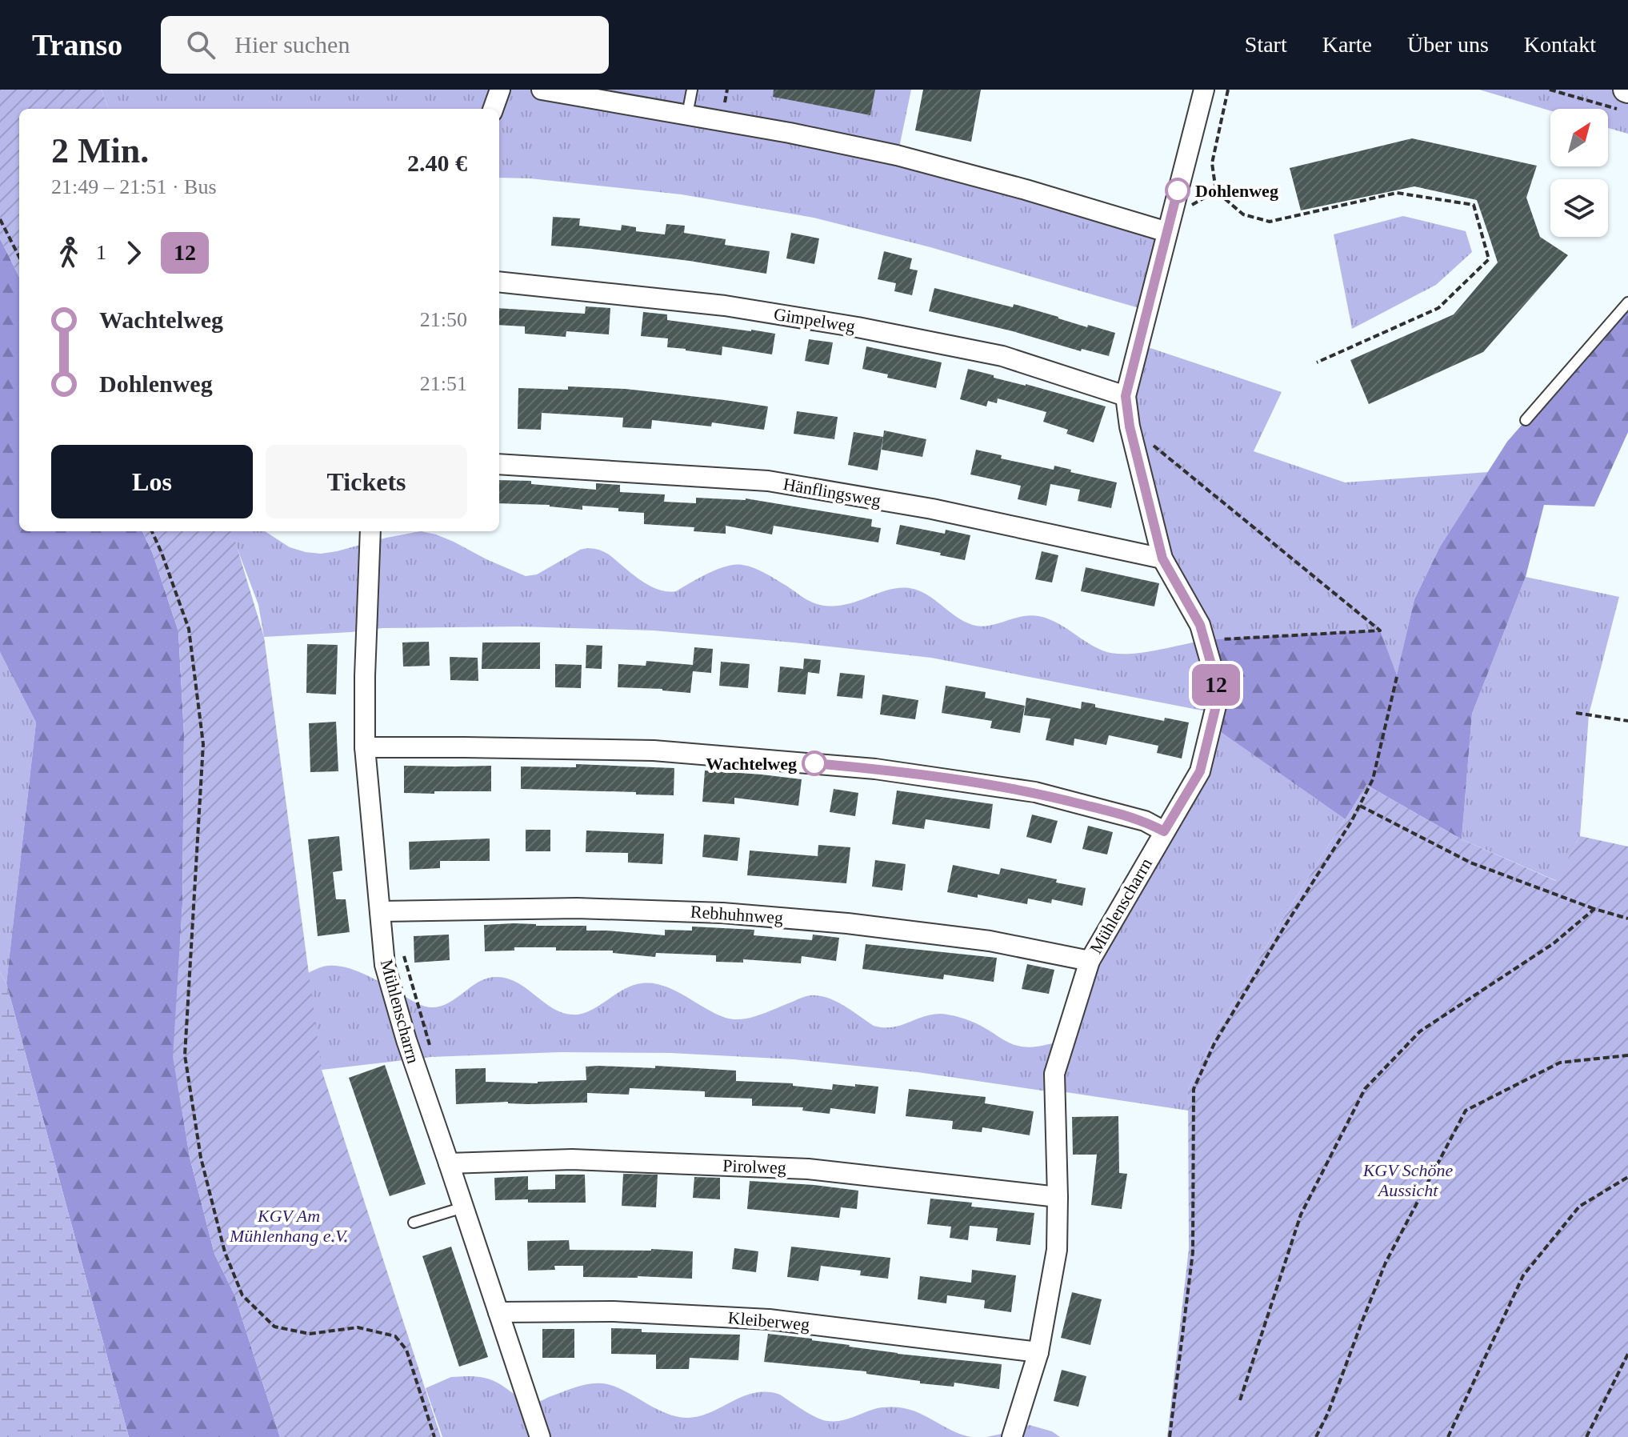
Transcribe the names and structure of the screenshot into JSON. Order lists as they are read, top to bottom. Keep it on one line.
{"streets":{"street":["Gimpelweg","Hänflingsweg","Mühlenscharrn","Rebhuhnweg","Pirolweg","Kleiberweg"]},"crossings":[["Gimpelweg","Mühlenscharrn"],["Hänflingsweg","Mühlenscharrn"],["Mühlenscharrn","Rebhuhnweg"],["Mühlenscharrn","Pirolweg"],["Mühlenscharrn","Kleiberweg"]],"parks":["KGV Schöne Aussicht","KGV Am Mühlenhang e.V."],"places":["Dohlenweg","Wachtelweg"],"lines":["bus line 12"],"north":"top right","page":{"header":"Transo","search":"Hier suchen","nav":["Start","Karte","Über uns","Kontakt"],"on_map":"12","heading":["2 Min.","21:49 – 21:51 · Bus","2.40 €"],"legs":["1","12"],"list":[{"name":"Wachtelweg","value":"21:50"},{"name":"Dohlenweg","value":"21:51"}],"buttons":["Los","Tickets"]}}
